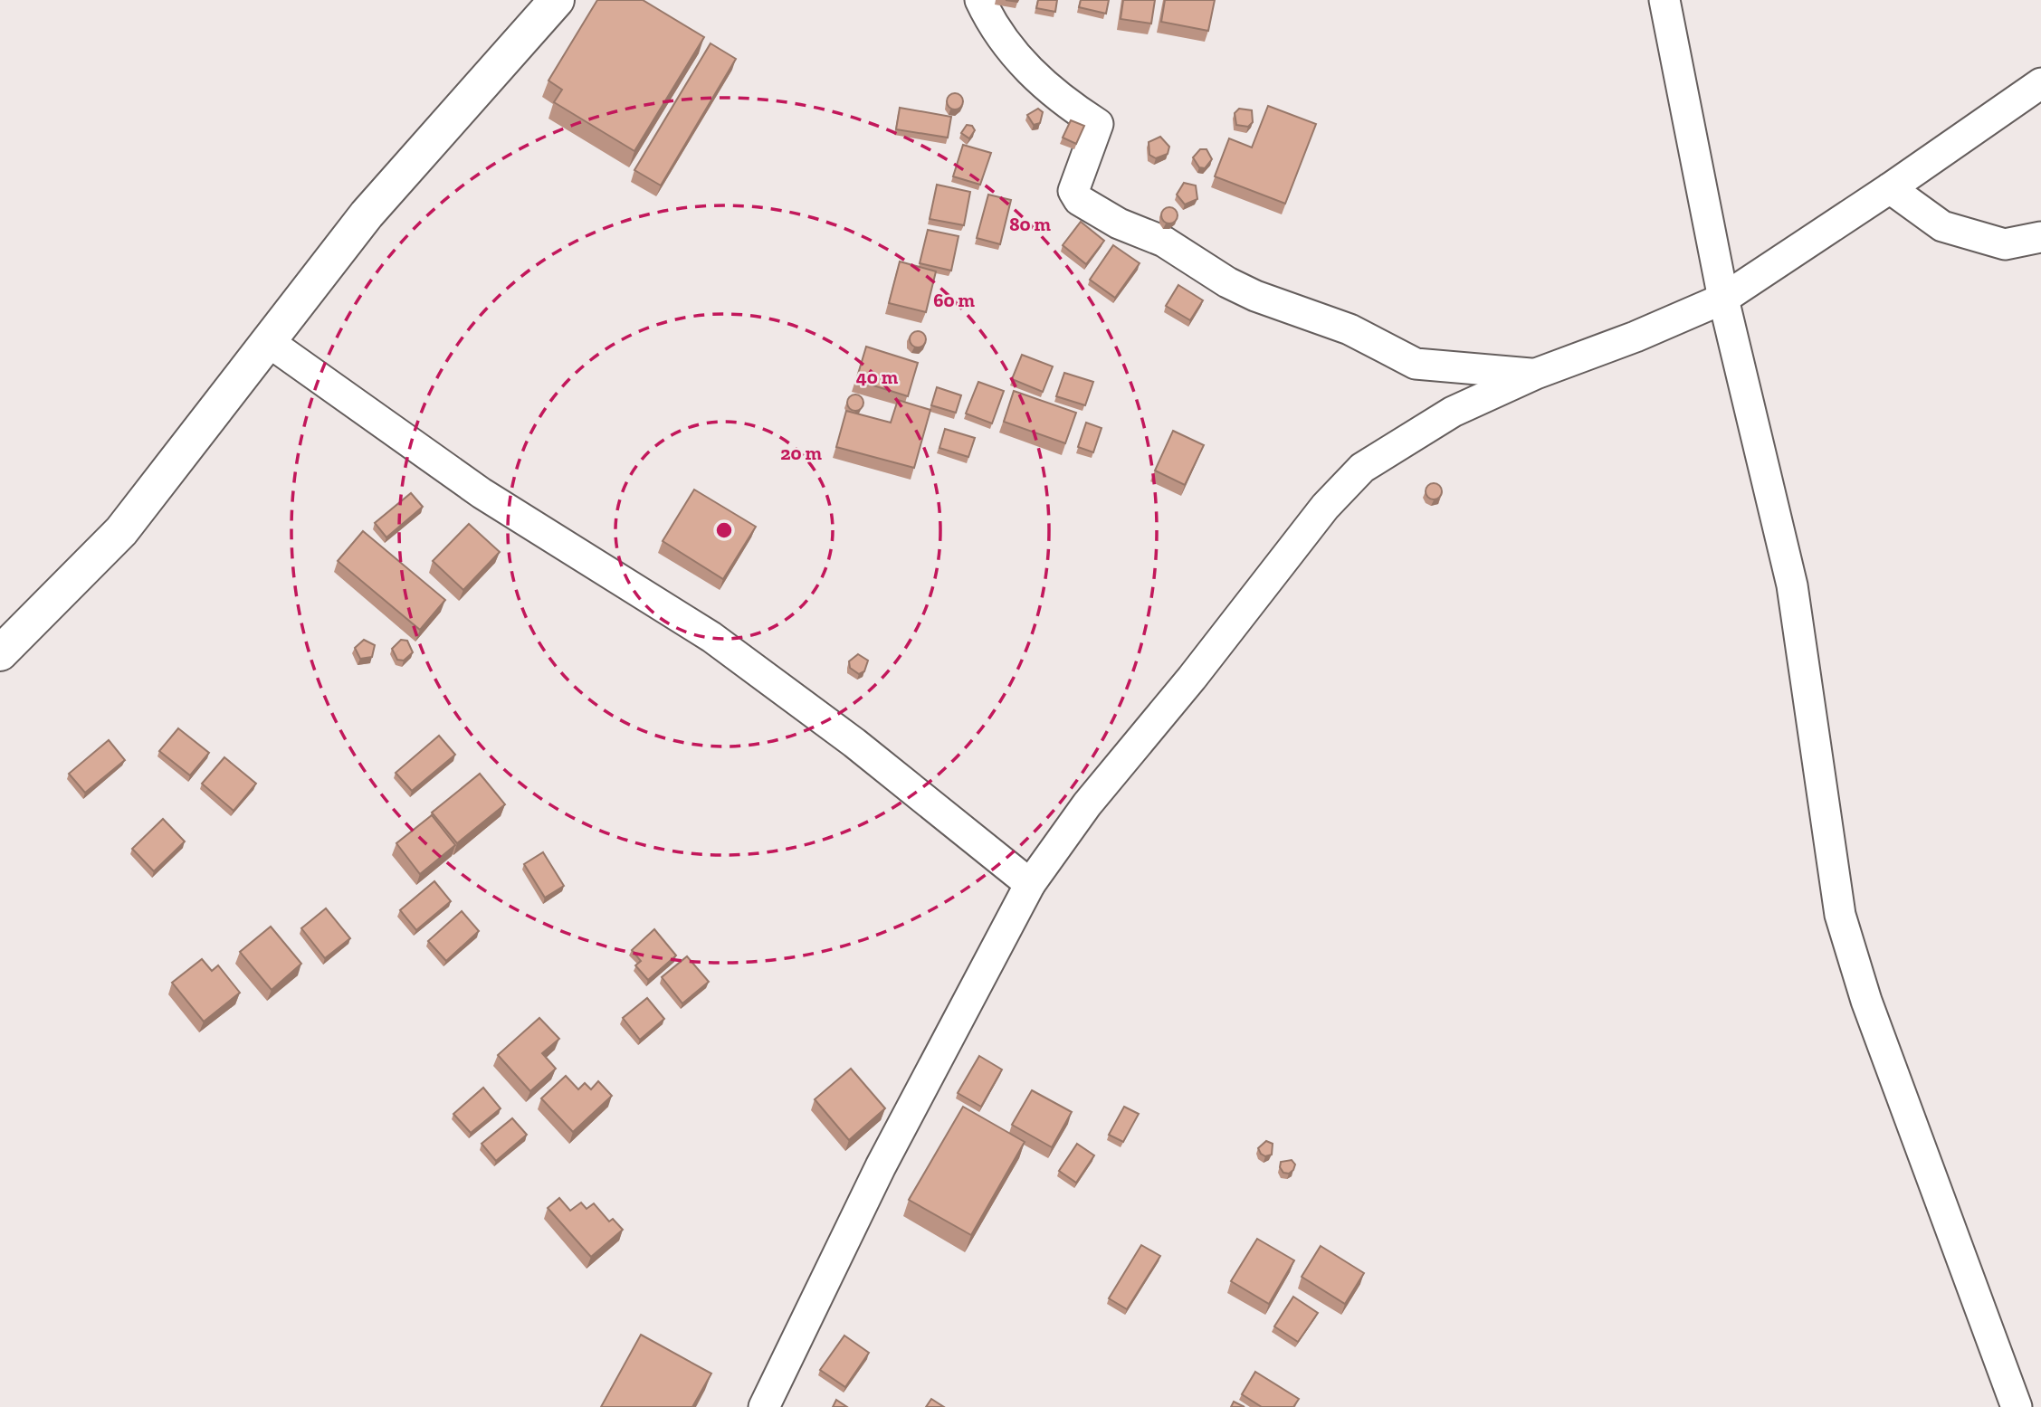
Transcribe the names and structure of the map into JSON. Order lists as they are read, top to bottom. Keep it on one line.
{"rings":["80 m","60 m","40 m","20 m"]}
